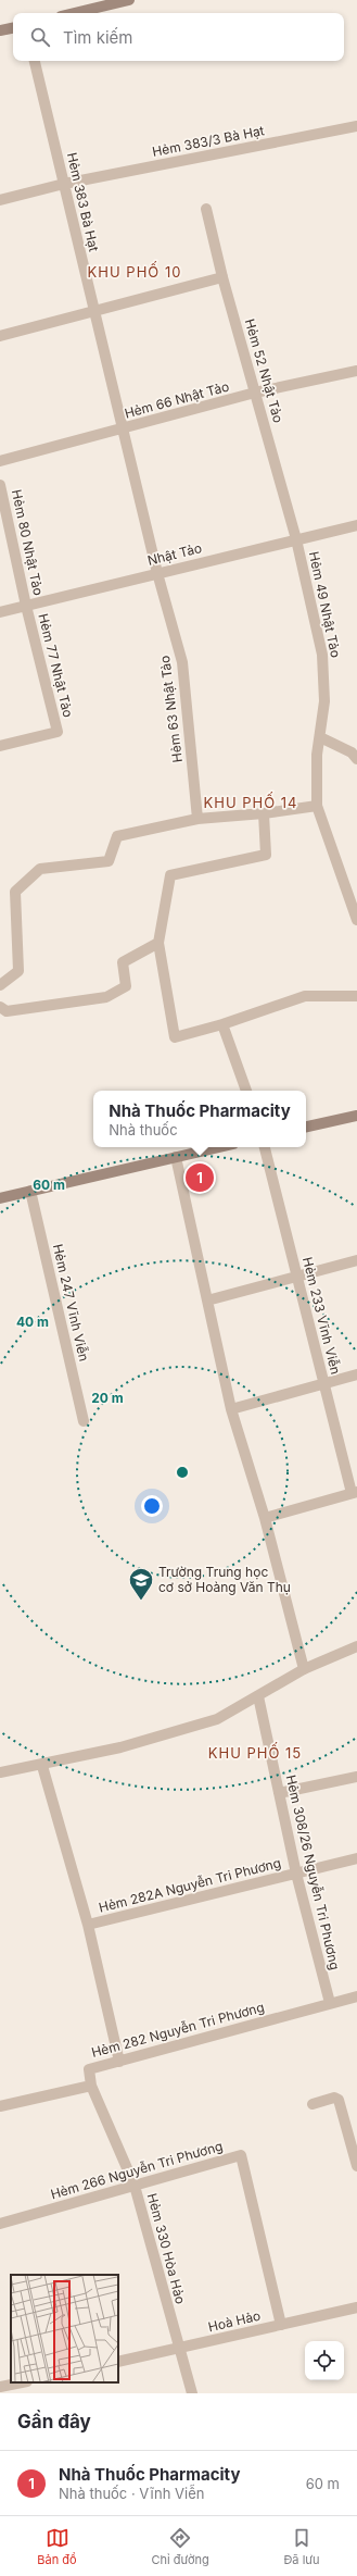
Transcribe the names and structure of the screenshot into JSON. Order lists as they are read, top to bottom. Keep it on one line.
{"streets":{"street":["Hẻm 383/3 Bà Hạt","Hẻm 383 Bà Hạt","Hẻm 52 Nhật Tảo","Hẻm 66 Nhật Tảo","Hẻm 80 Nhật Tảo","Nhật Tảo","Hẻm 49 Nhật Tảo","Hẻm 77 Nhật Tảo","Hẻm 63 Nhật Tảo","Hẻm 247 Vĩnh Viễn","Hẻm 233 Vĩnh Viễn","Hẻm 308/26 Nguyễn Tri Phương","Hẻm 282A Nguyễn Tri Phương","Hẻm 282 Nguyễn Tri Phương","Hẻm 266 Nguyễn Tri Phương","Hẻm 330 Hòa Hảo","Hoà Hảo"]},"crossings":[["Hẻm 383/3 Bà Hạt","Hẻm 383 Bà Hạt"],["Hẻm 383 Bà Hạt","Hẻm 66 Nhật Tảo"],["Hẻm 52 Nhật Tảo","Hẻm 66 Nhật Tảo"],["Hẻm 52 Nhật Tảo","Nhật Tảo"],["Hẻm 52 Nhật Tảo","Hẻm 49 Nhật Tảo"],["Hẻm 66 Nhật Tảo","Nhật Tảo"],["Hẻm 66 Nhật Tảo","Hẻm 63 Nhật Tảo"],["Hẻm 80 Nhật Tảo","Nhật Tảo"],["Hẻm 80 Nhật Tảo","Hẻm 77 Nhật Tảo"],["Nhật Tảo","Hẻm 49 Nhật Tảo"],["Nhật Tảo","Hẻm 77 Nhật Tảo"],["Nhật Tảo","Hẻm 63 Nhật Tảo"],["Hẻm 308/26 Nguyễn Tri Phương","Hẻm 282A Nguyễn Tri Phương"],["Hẻm 308/26 Nguyễn Tri Phương","Hẻm 282 Nguyễn Tri Phương"],["Hẻm 282A Nguyễn Tri Phương","Hẻm 282 Nguyễn Tri Phương"],["Hẻm 282 Nguyễn Tri Phương","Hẻm 330 Hòa Hảo"],["Hẻm 266 Nguyễn Tri Phương","Hẻm 330 Hòa Hảo"],["Hẻm 266 Nguyễn Tri Phương","Hoà Hảo"],["Hẻm 330 Hòa Hảo","Hoà Hảo"]],"districts":["KHU PHỐ 10","KHU PHỐ 14","KHU PHỐ 15"],"places":{"school or university":["Trường Trung học cơ sở Hoàng Văn Thụ"]},"page":{"search":"Tìm kiếm","popup":["Nhà Thuốc Pharmacity","Nhà thuốc"],"pins":"1","heading":"Gần đây","list":[{"mark":"1","name":"Nhà Thuốc Pharmacity","note":"Nhà thuốc · Vĩnh Viễn","value":"60 m"}],"nav":["Bản đồ","Chỉ đường","Đã lưu"]},"rings":["60 m","40 m","20 m"]}
